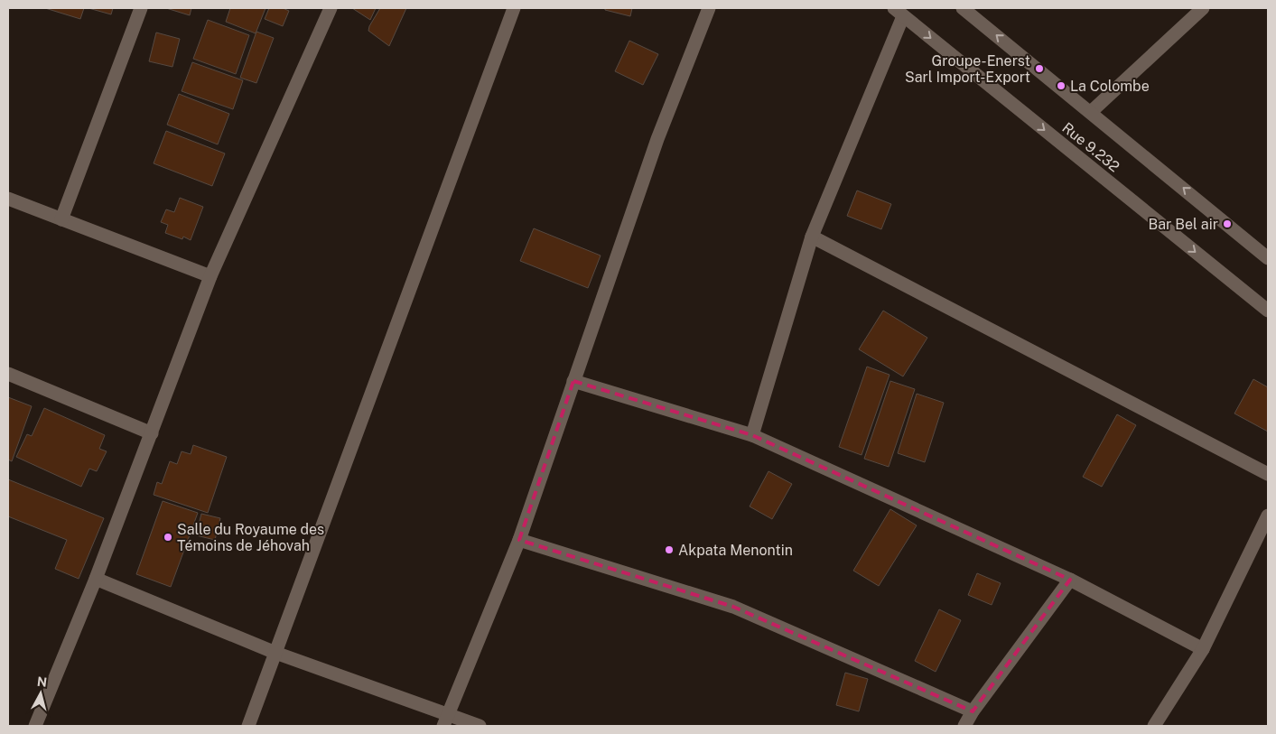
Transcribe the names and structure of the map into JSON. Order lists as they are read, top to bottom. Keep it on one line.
{"streets":{"street":["Rue 9.232"]},"places":["Groupe-Enerst Sarl Import-Export","La Colombe","Bar Bel air","Salle du Royaume des Témoins de Jéhovah","Akpata Menontin"],"north":"top"}
